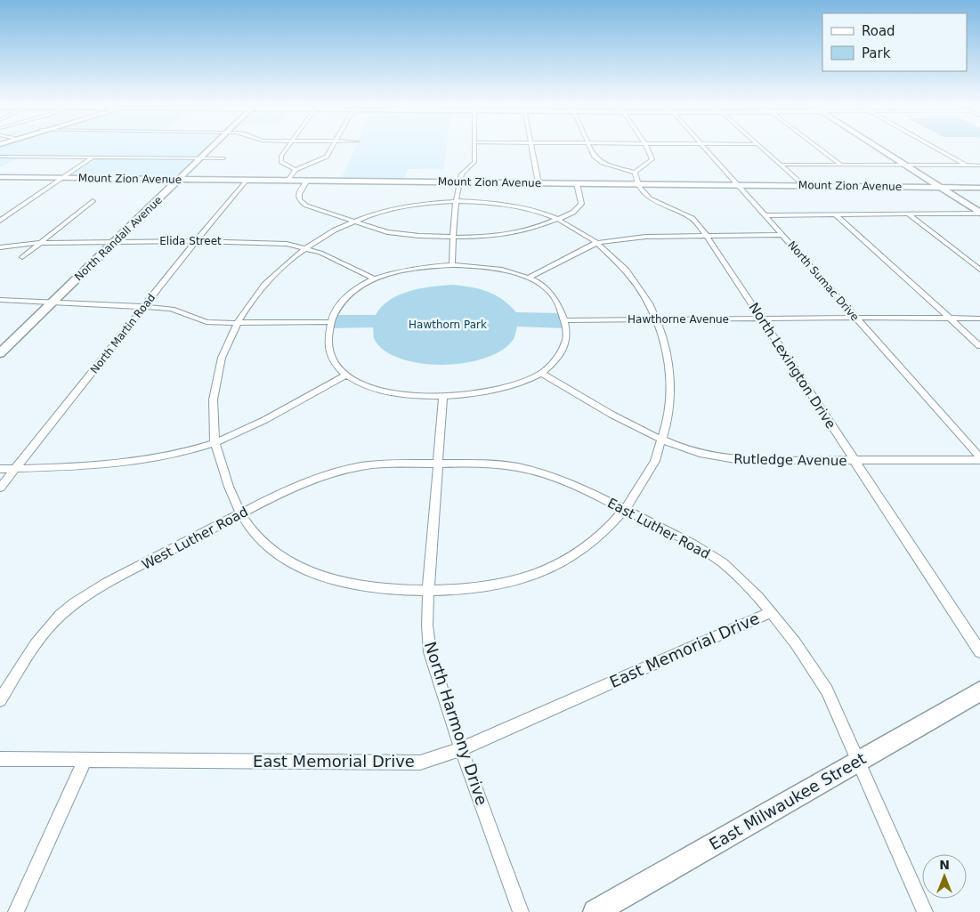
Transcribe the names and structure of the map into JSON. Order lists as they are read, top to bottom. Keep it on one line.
{"streets":{"street":["Mount Zion Avenue","North Randall Avenue","Elida Street","North Sumac Drive","Hawthorne Avenue","North Martin Road","North Lexington Drive","Rutledge Avenue","East Luther Road","West Luther Road","East Memorial Drive","North Harmony Drive","East Milwaukee Street"]},"crossings":[["Mount Zion Avenue","North Randall Avenue"],["Mount Zion Avenue","North Sumac Drive"],["Mount Zion Avenue","North Martin Road"],["Mount Zion Avenue","North Lexington Drive"],["North Randall Avenue","Elida Street"],["Elida Street","North Martin Road"],["North Sumac Drive","Hawthorne Avenue"],["North Sumac Drive","Rutledge Avenue"],["Hawthorne Avenue","North Lexington Drive"],["North Lexington Drive","Rutledge Avenue"],["East Luther Road","West Luther Road"],["East Luther Road","East Memorial Drive"],["East Luther Road","North Harmony Drive"],["East Luther Road","East Milwaukee Street"],["West Luther Road","North Harmony Drive"],["East Memorial Drive","North Harmony Drive"]],"parks":["Hawthorn Park"],"legend":["Road","Park"],"north":"top"}
